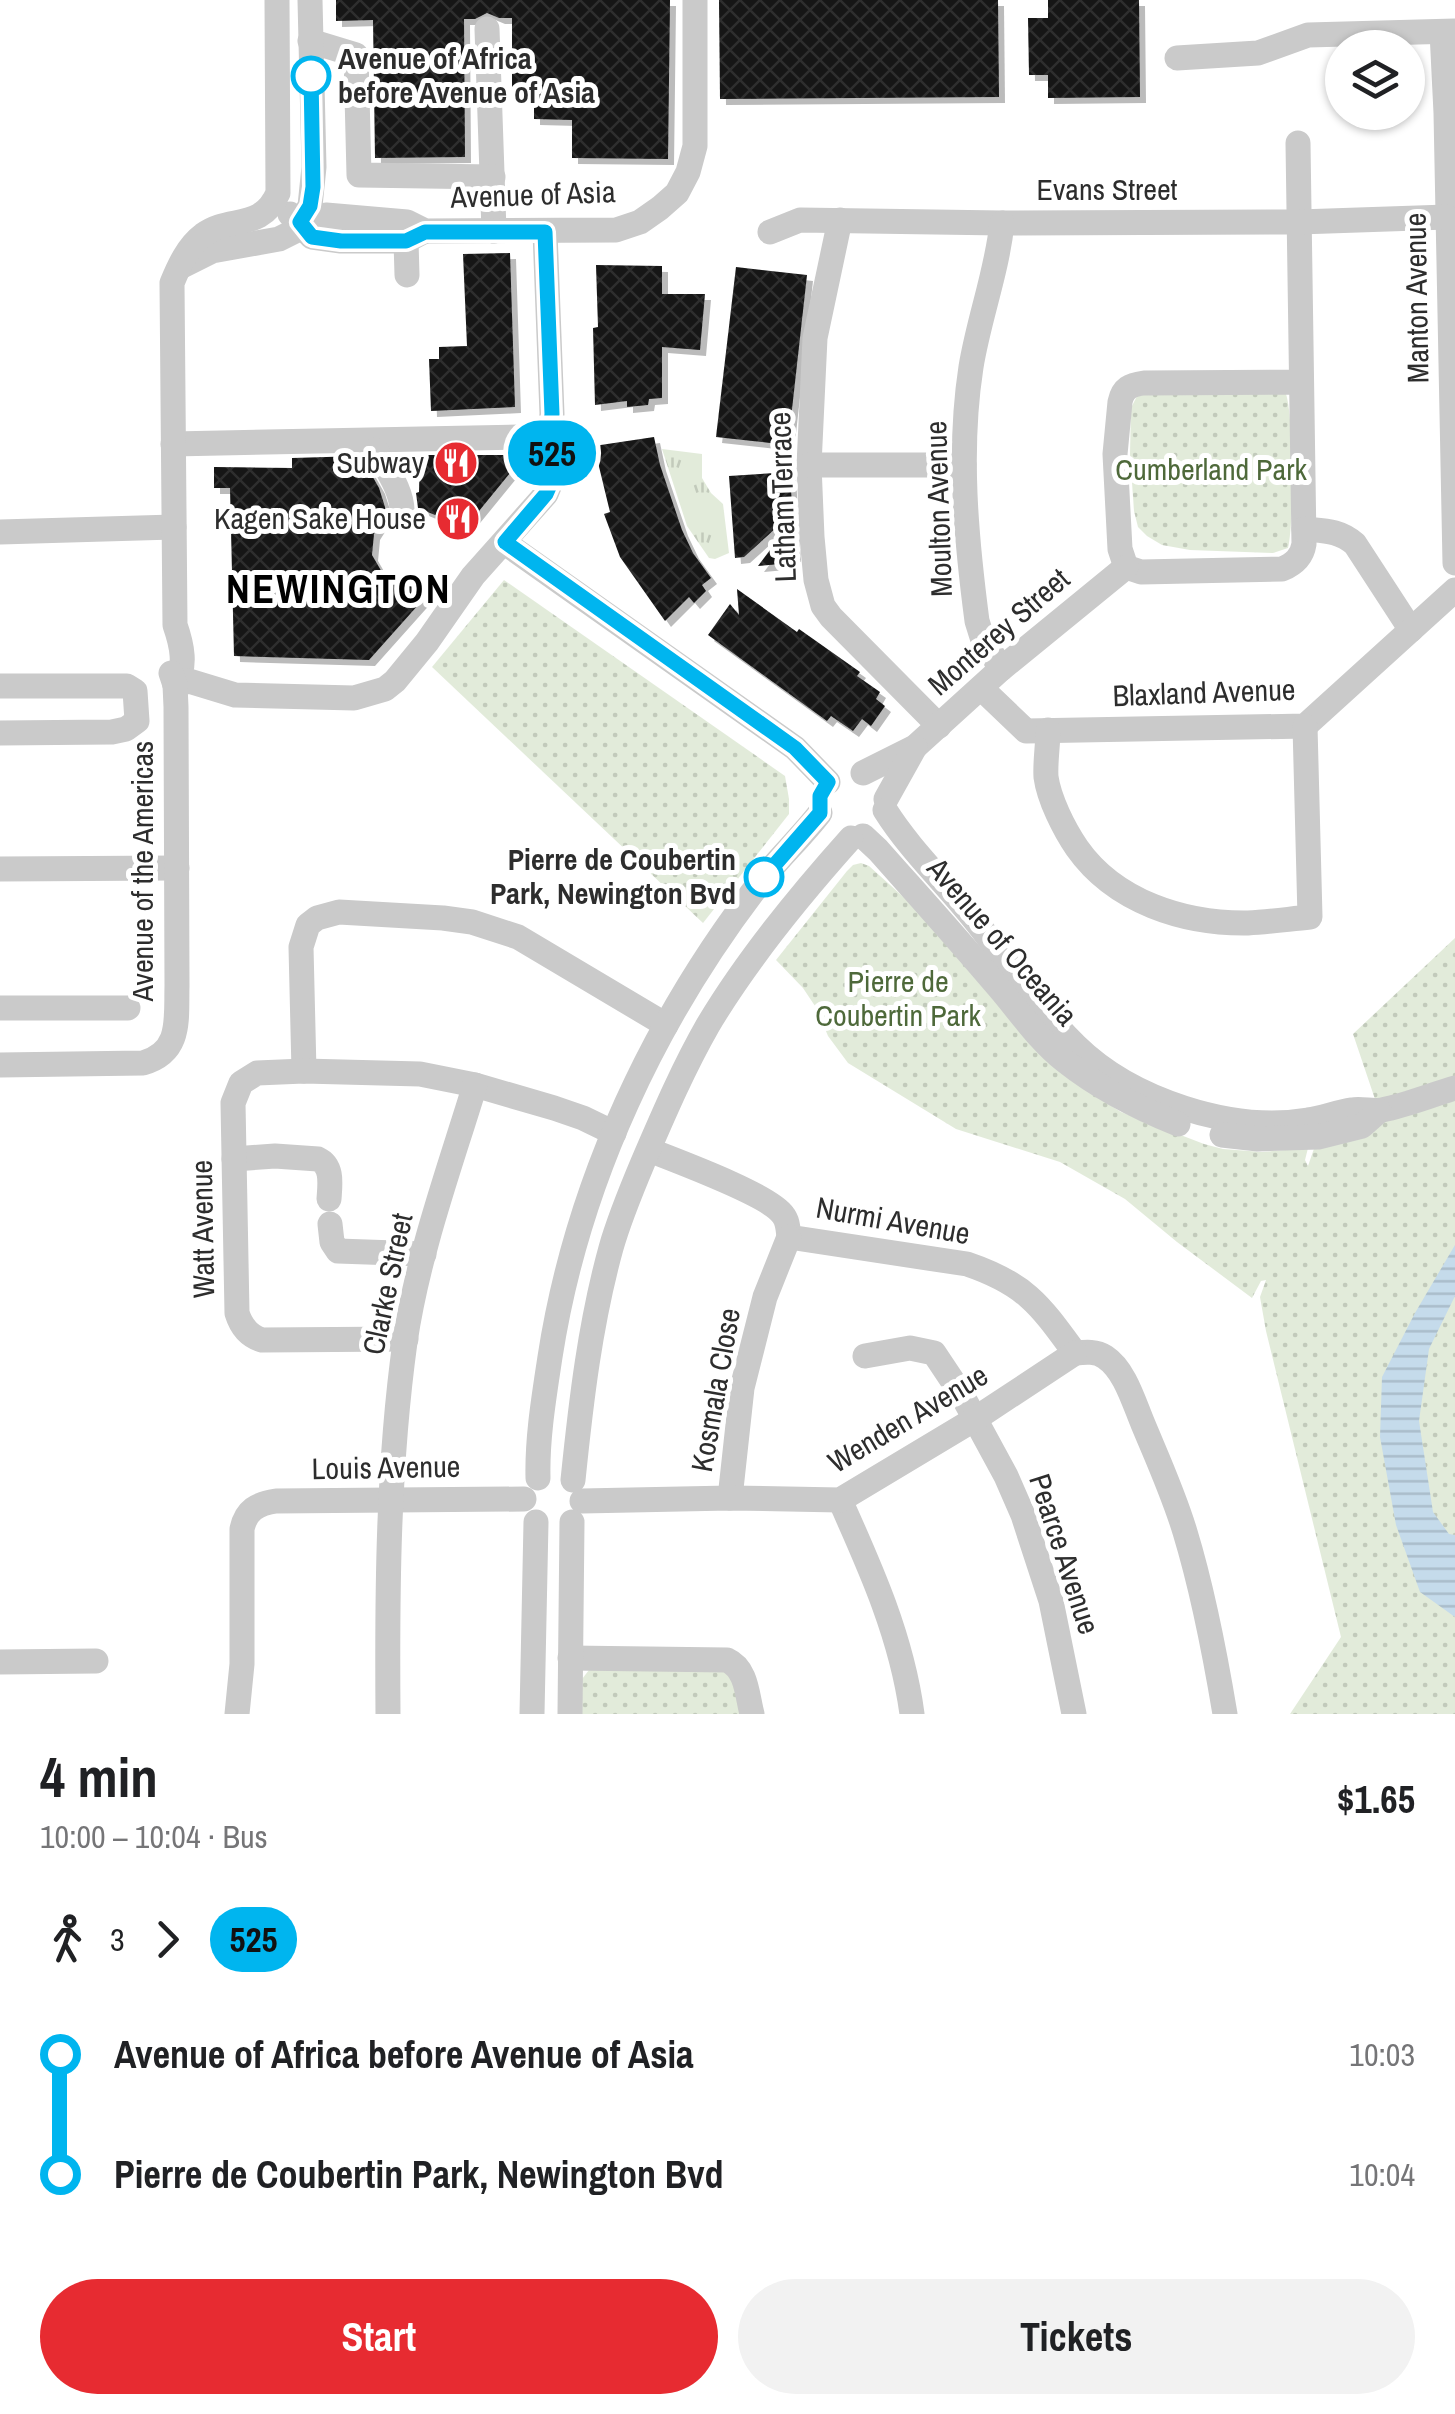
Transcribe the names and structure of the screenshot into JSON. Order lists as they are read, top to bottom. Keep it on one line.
{"streets":{"street":["Evans Street","Avenue of Asia","Manton Avenue","Latham Terrace","Moulton Avenue","Monterey Street","Blaxland Avenue","Avenue of the Americas","Avenue of Oceania","Nurmi Avenue","Watt Avenue","Clarke Street","Kosmala Close","Wenden Avenue","Louis Avenue","Pearce Avenue"]},"crossings":[["Evans Street","Manton Avenue"],["Evans Street","Latham Terrace"],["Evans Street","Moulton Avenue"],["Latham Terrace","Monterey Street"],["Moulton Avenue","Monterey Street"],["Monterey Street","Blaxland Avenue"],["Monterey Street","Avenue of Oceania"],["Nurmi Avenue","Kosmala Close"],["Nurmi Avenue","Wenden Avenue"],["Watt Avenue","Clarke Street"],["Clarke Street","Louis Avenue"],["Kosmala Close","Wenden Avenue"],["Wenden Avenue","Pearce Avenue"]],"districts":["NEWINGTON"],"parks":["Cumberland Park","Pierre de Coubertin Park"],"places":{"other":["Avenue of Africa before Avenue of Asia","Pierre de Coubertin Park, Newington Bvd"],"restaurant":["Subway","Kagen Sake House"]},"lines":["bus line 525"],"page":{"on_map":"525","heading":["4 min","10:00 – 10:04 · Bus","$1.65"],"legs":["3","525"],"list":[{"name":"Avenue of Africa before Avenue of Asia","value":"10:03"},{"name":"Pierre de Coubertin Park, Newington Bvd","value":"10:04"}],"buttons":["Start","Tickets"]}}
